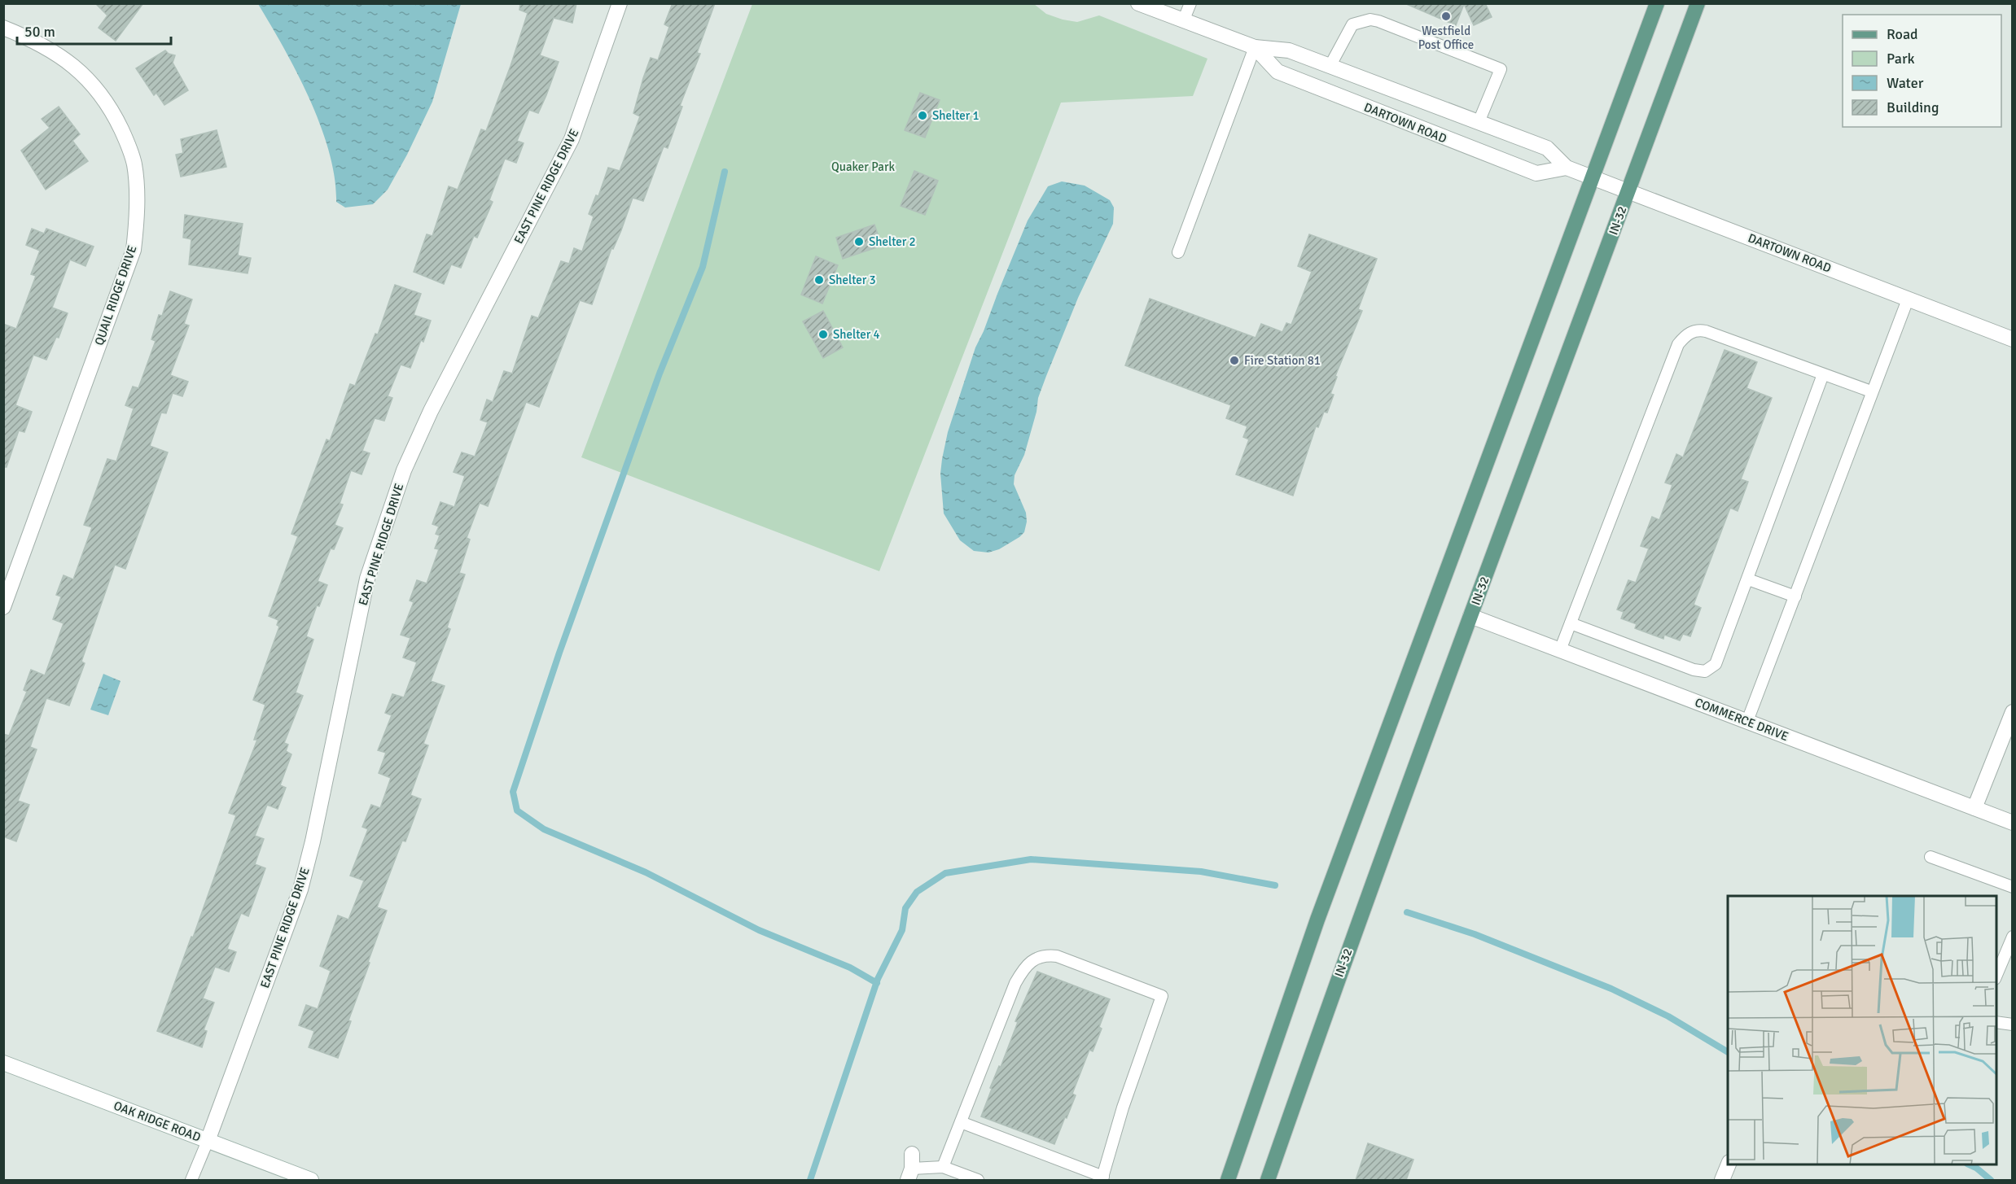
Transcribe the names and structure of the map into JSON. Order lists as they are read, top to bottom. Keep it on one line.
{"streets":{"main road":["IN-32"],"street":["DARTOWN ROAD","EAST PINE RIDGE DRIVE","QUAIL RIDGE DRIVE","COMMERCE DRIVE","OAK RIDGE ROAD"]},"crossings":[["DARTOWN ROAD","IN-32"],["EAST PINE RIDGE DRIVE","OAK RIDGE ROAD"],["IN-32","COMMERCE DRIVE"]],"parks":["Quaker Park"],"places":["Westfield Post Office","Shelter 1","Shelter 2","Shelter 3","Shelter 4","Fire Station 81"],"legend":["Road","Park","Water","Building"],"scale_bar":"50 m"}
